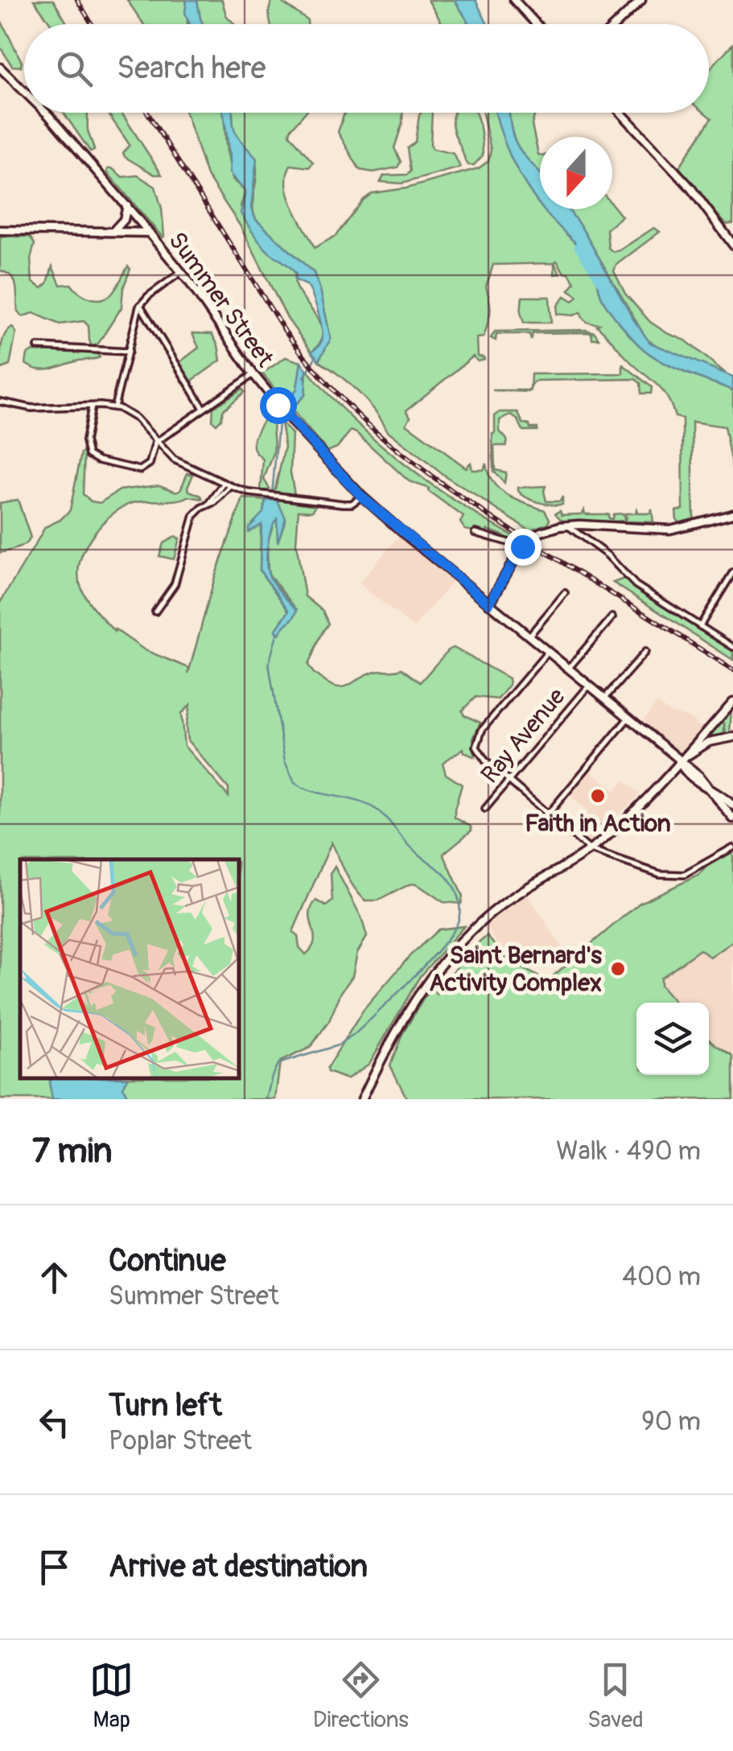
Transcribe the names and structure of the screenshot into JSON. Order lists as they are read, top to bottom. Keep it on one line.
{"streets":{"main road":["Summer Street"],"street":["Ray Avenue"]},"crossings":[["Summer Street","Ray Avenue"]],"places":["Faith in Action","Saint Bernard's Activity Complex"],"north":"bottom","page":{"search":"Search here","heading":["7 min","Walk · 490 m"],"list":[["Continue","Summer Street","400 m"],["Turn left","Poplar Street","90 m"],"Arrive at destination"],"nav":["Map","Directions","Saved"]}}
